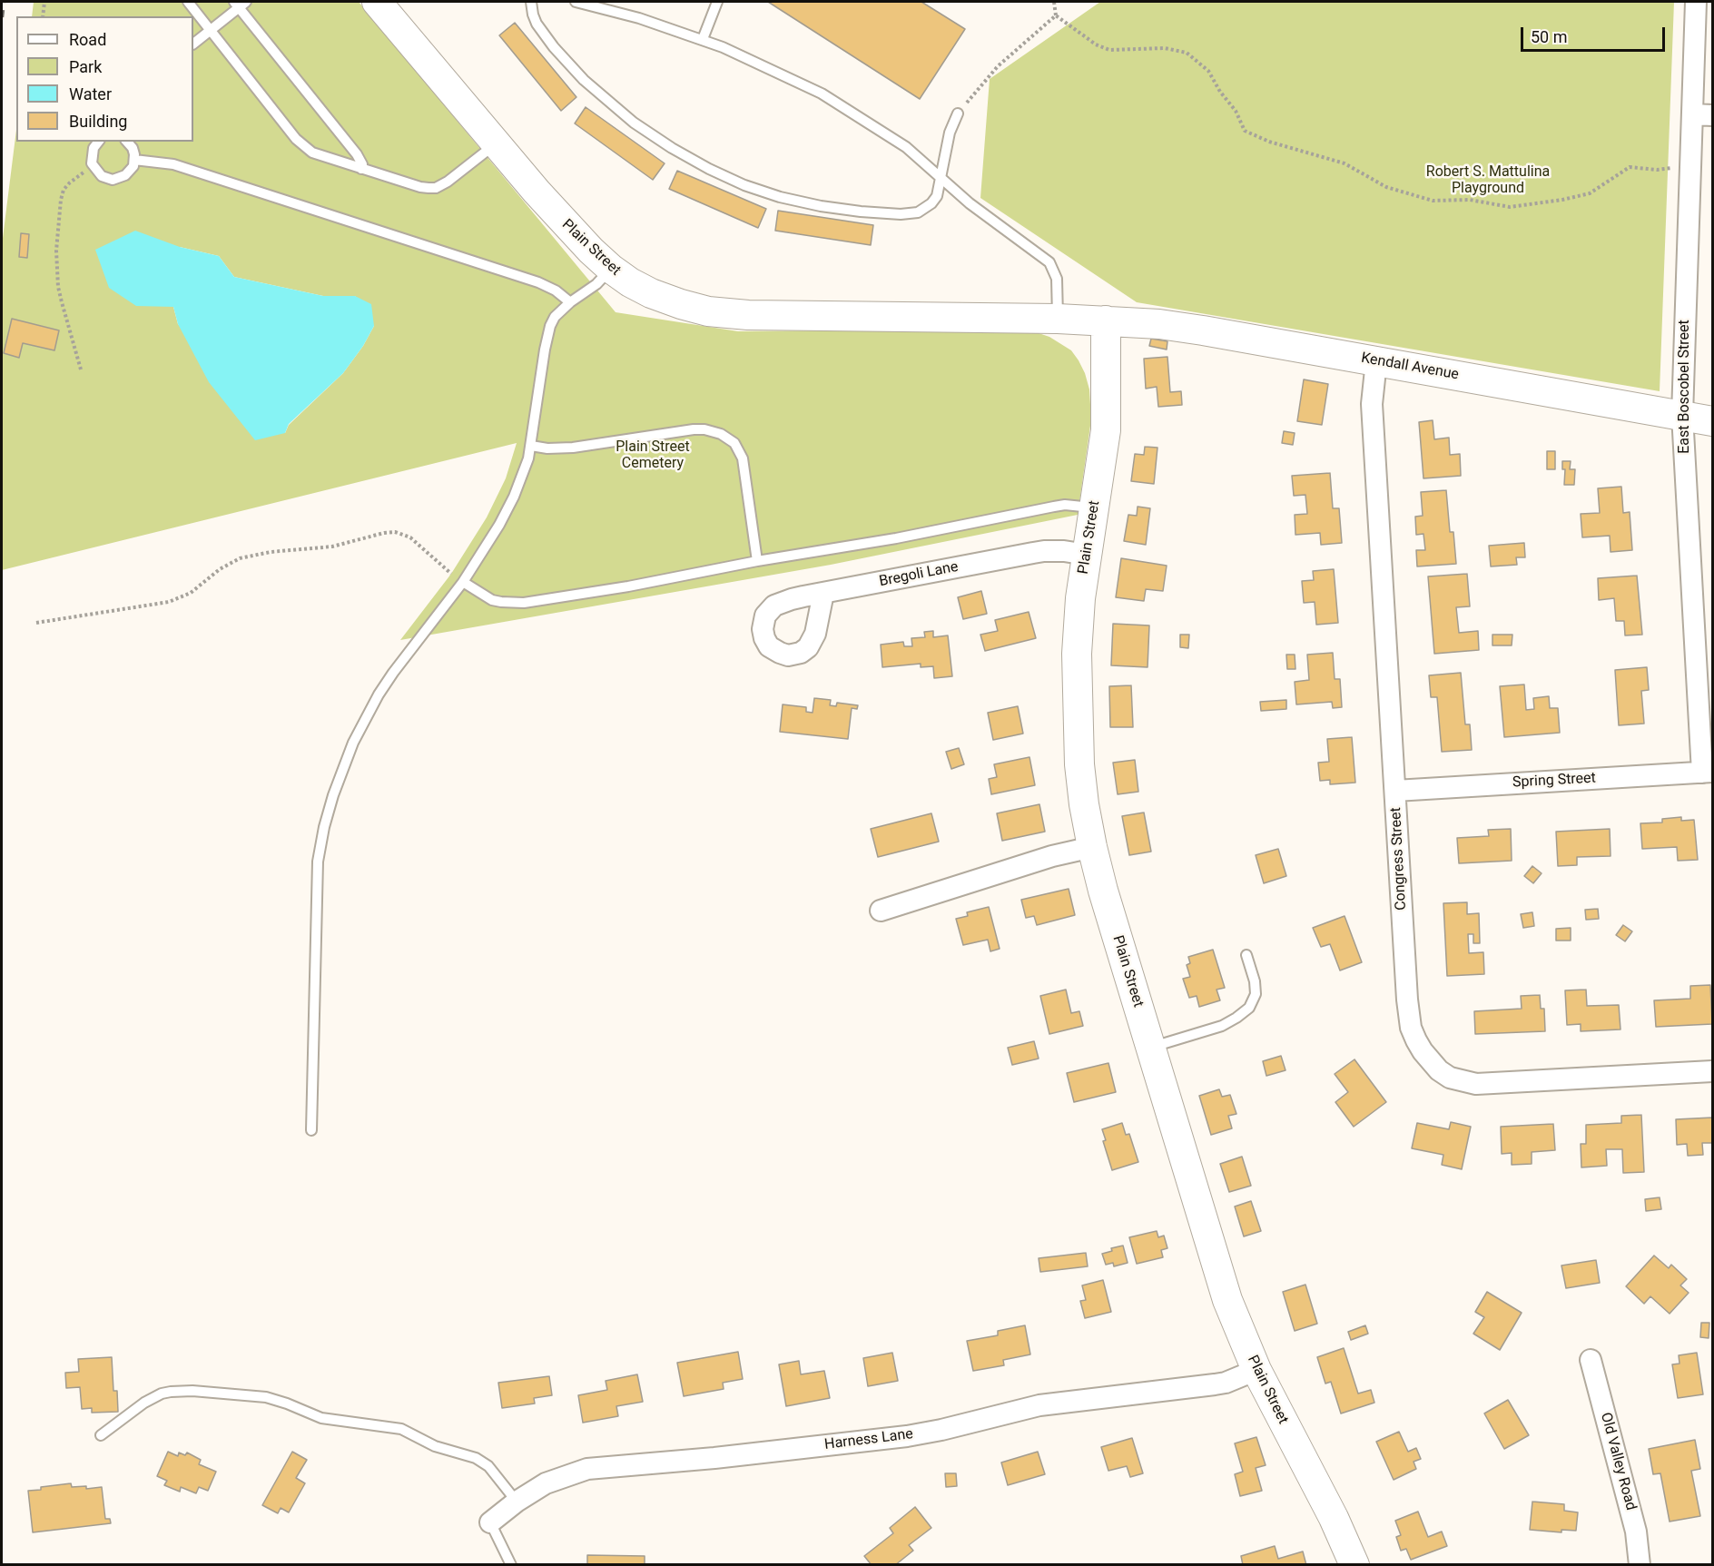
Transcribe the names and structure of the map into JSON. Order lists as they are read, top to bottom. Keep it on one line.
{"streets":{"street":["Plain Street","Kendall Avenue","East Boscobel Street","Bregoli Lane","Spring Street","Congress Street","Harness Lane","Old Valley Road"]},"crossings":[["Plain Street","Kendall Avenue"],["Plain Street","Bregoli Lane"],["Plain Street","Harness Lane"],["Kendall Avenue","East Boscobel Street"],["Kendall Avenue","Congress Street"],["East Boscobel Street","Spring Street"],["Spring Street","Congress Street"]],"parks":["Robert S. Mattulina Playground","Plain Street Cemetery"],"legend":["Road","Park","Water","Building"],"scale_bar":"50 m"}
